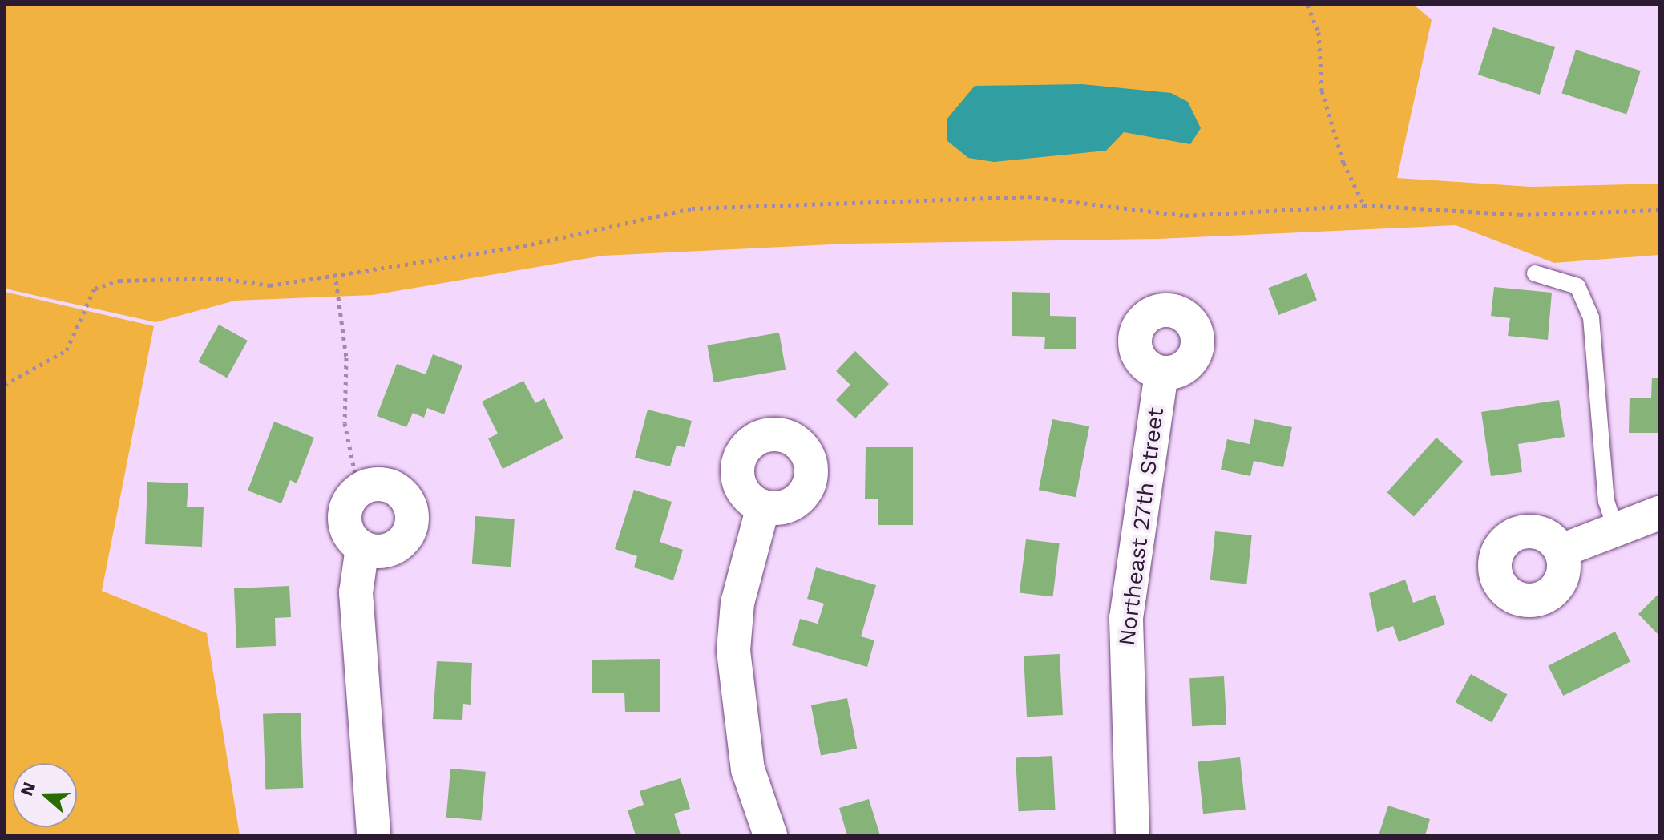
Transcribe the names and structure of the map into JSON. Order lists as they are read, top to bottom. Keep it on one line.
{"streets":{"street":["Northeast 27th Street"]},"north":"left"}
